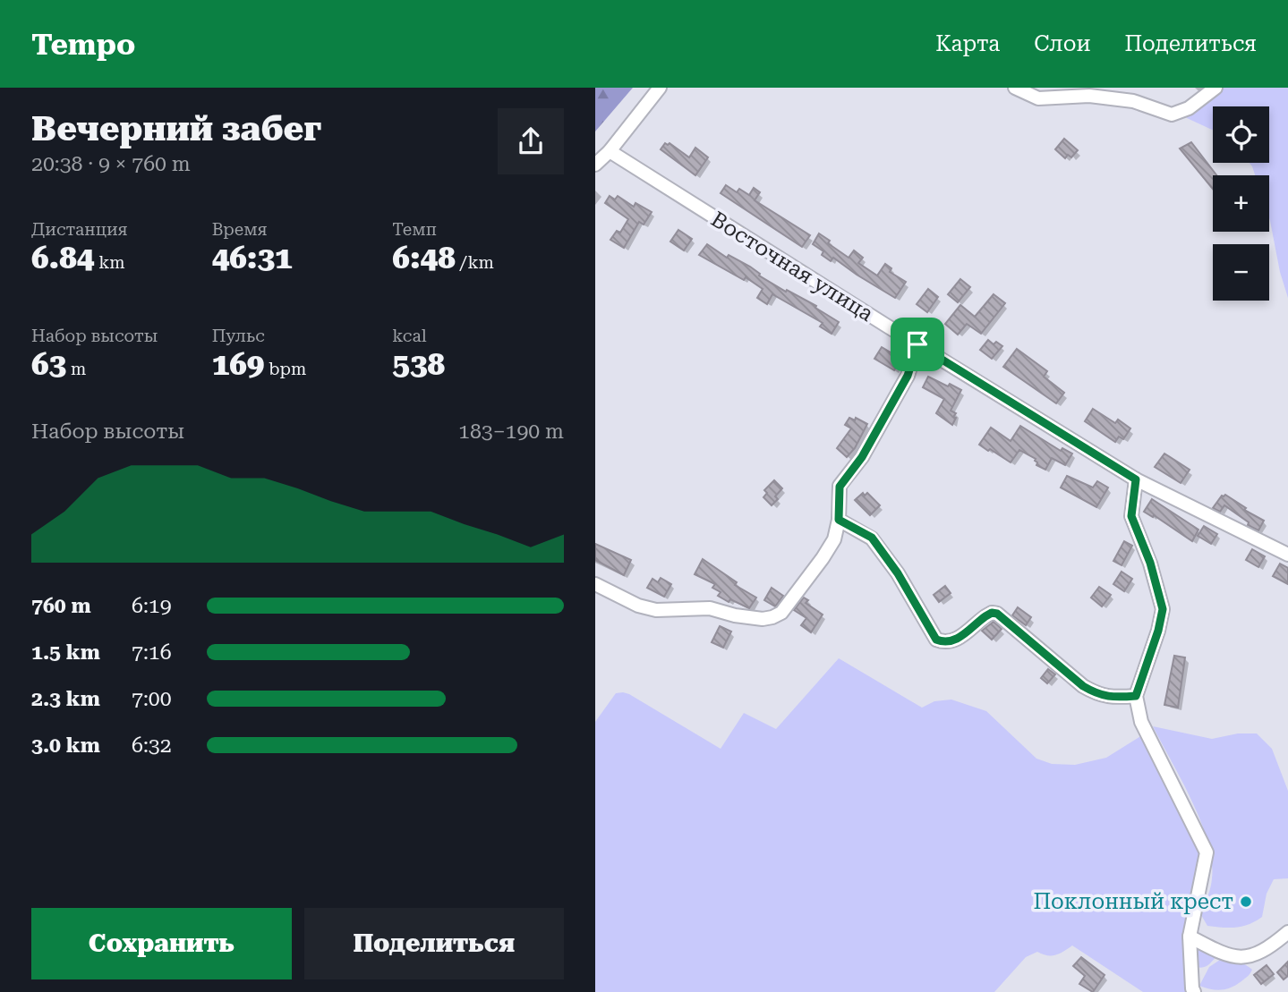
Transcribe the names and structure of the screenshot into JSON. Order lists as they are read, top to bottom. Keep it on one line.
{"streets":{"street":["Восточная улица"]},"places":["Поклонный крест"],"page":{"header":"Tempo","nav":["Карта","Слои","Поделиться"],"heading":["Вечерний забег","20:38 · 9 × 760 m"],"map_buttons":["+","−"],"stats":[["Дистанция","6.84 km"],["Время","46:31"],["Темп","6:48 /km"],["Набор высоты","63 m"],["Пульс","169 bpm"],["kcal","538"]],"chart":["Набор высоты","183–190 m"],"list":[{"name":"760 m","note":"6:19"},{"name":"1.5 km","note":"7:16"},{"name":"2.3 km","note":"7:00"},{"name":"3.0 km","note":"6:32"}],"buttons":["Сохранить","Поделиться"]}}
